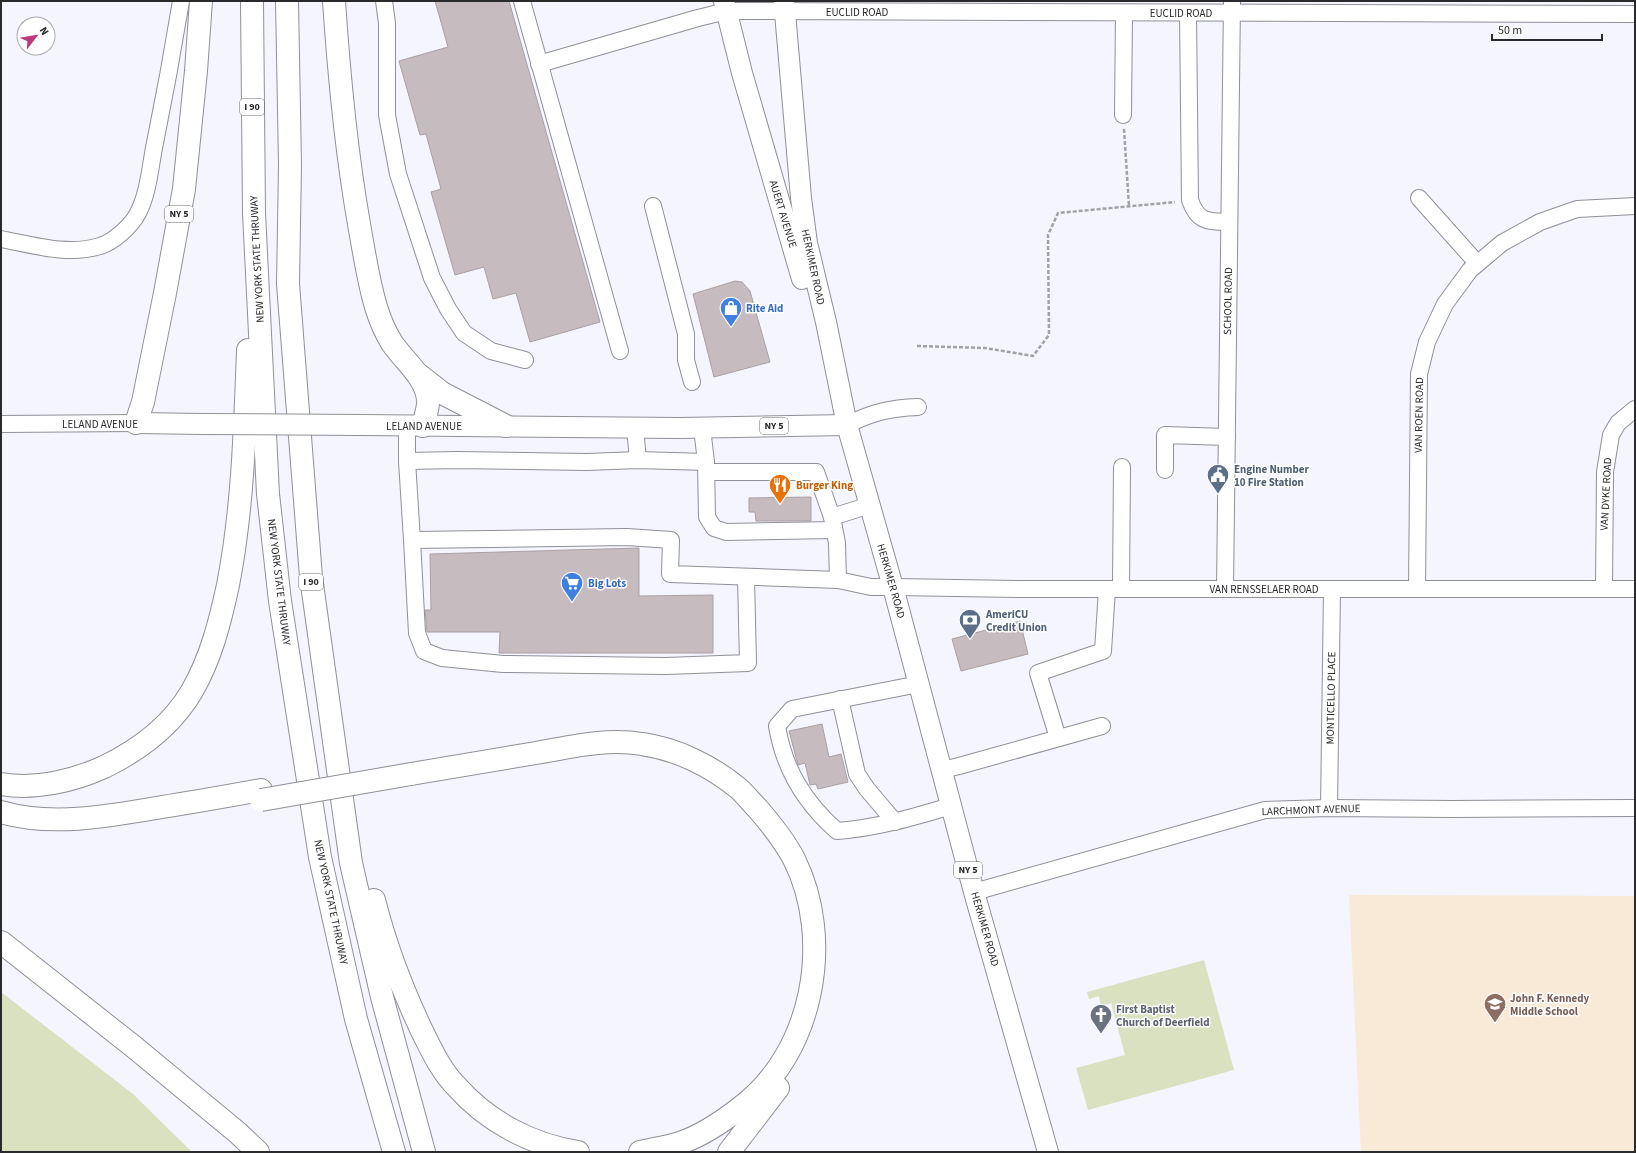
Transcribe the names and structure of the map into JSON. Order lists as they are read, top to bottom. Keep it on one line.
{"streets":{"highway":["I 90","NY 5","NEW YORK STATE THRUWAY"],"main road":["AUERT AVENUE","HERKIMER ROAD","LELAND AVENUE"],"street":["EUCLID ROAD","SCHOOL ROAD","VAN ROEN ROAD","VAN DYKE ROAD","VAN RENSSELAER ROAD","MONTICELLO PLACE","LARCHMONT AVENUE"]},"crossings":[["EUCLID ROAD","AUERT AVENUE"],["EUCLID ROAD","HERKIMER ROAD"],["EUCLID ROAD","SCHOOL ROAD"],["NY 5","LELAND AVENUE"],["AUERT AVENUE","HERKIMER ROAD"],["AUERT AVENUE","LELAND AVENUE"],["HERKIMER ROAD","LELAND AVENUE"],["HERKIMER ROAD","VAN RENSSELAER ROAD"],["HERKIMER ROAD","LARCHMONT AVENUE"],["SCHOOL ROAD","VAN RENSSELAER ROAD"],["VAN ROEN ROAD","VAN RENSSELAER ROAD"],["VAN DYKE ROAD","VAN RENSSELAER ROAD"],["VAN RENSSELAER ROAD","MONTICELLO PLACE"],["MONTICELLO PLACE","LARCHMONT AVENUE"]],"places":{"shop":["Rite Aid"],"public building":["Engine Number 10 Fire Station"],"restaurant":["Burger King"],"supermarket":["Big Lots"],"bank":["AmeriCU Credit Union"],"school or university":["John F. Kennedy Middle School"],"church":["First Baptist Church of Deerfield"]},"scale_bar":"50 m","north":"top right"}
